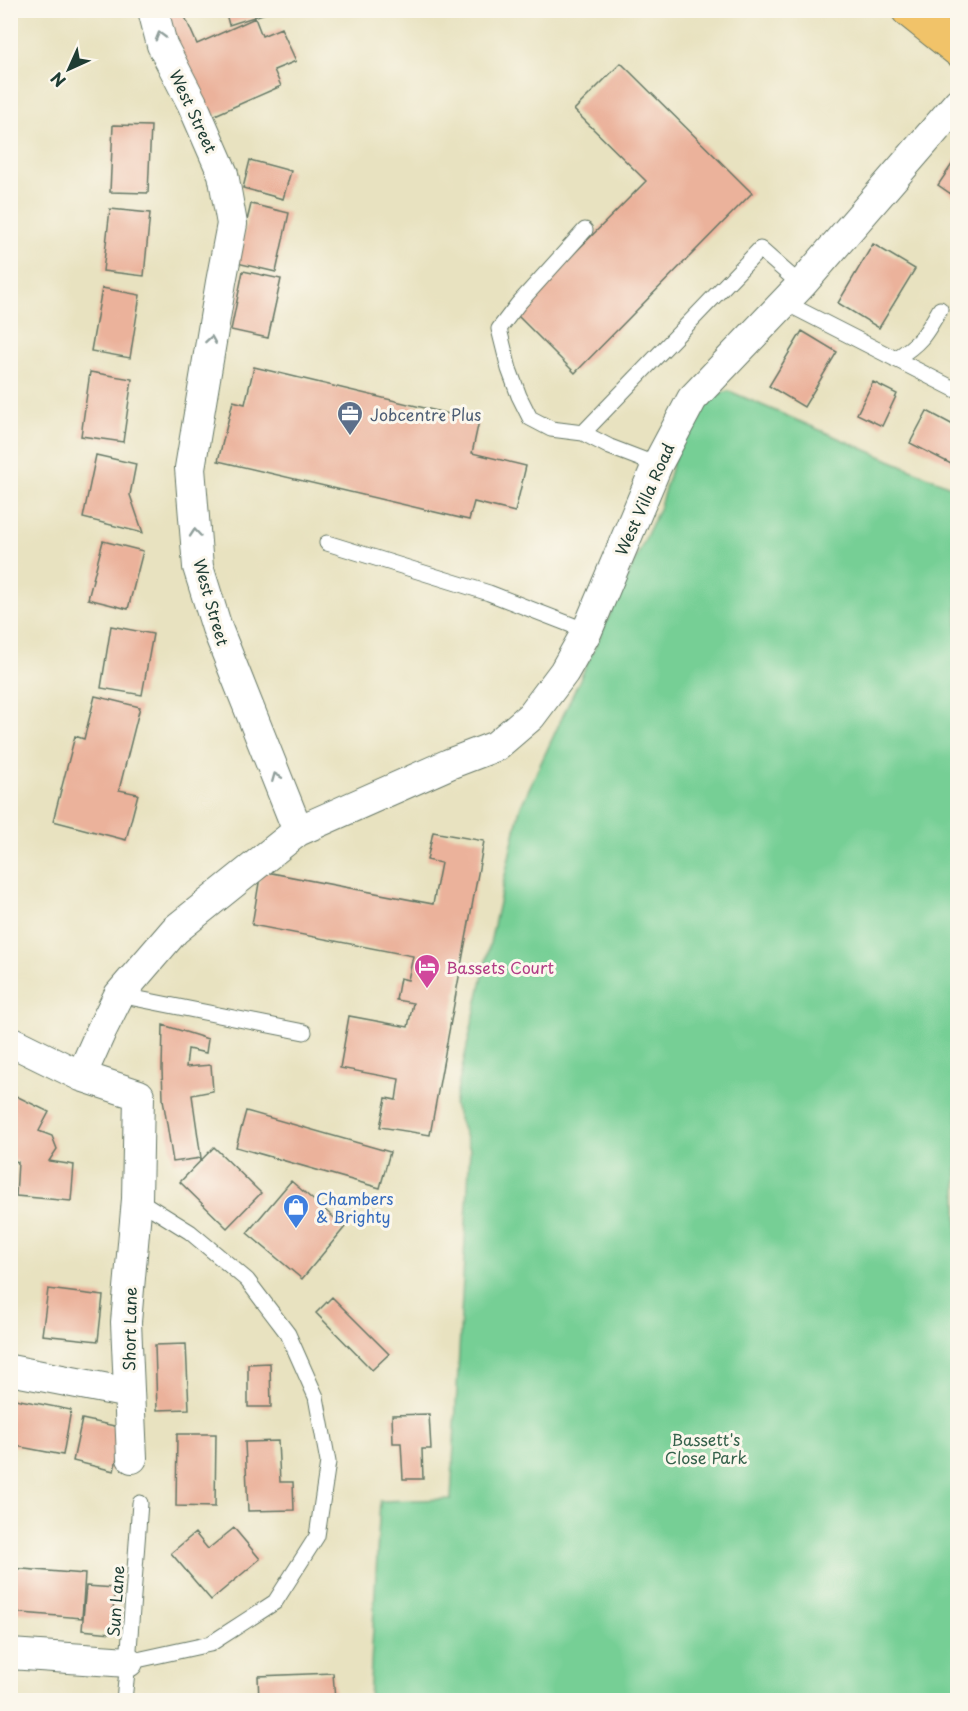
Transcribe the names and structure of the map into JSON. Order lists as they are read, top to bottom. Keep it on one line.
{"streets":{"street":["West Street","West Villa Road","Short Lane"],"lane":["Sun Lane"]},"crossings":[["West Street","West Villa Road"]],"one_way":["West Street"],"parks":["Bassett's Close Park"],"places":{"office":["Jobcentre Plus"],"hotel":["Bassets Court"],"shop":["Chambers & Brighty"]},"north":"bottom left"}
